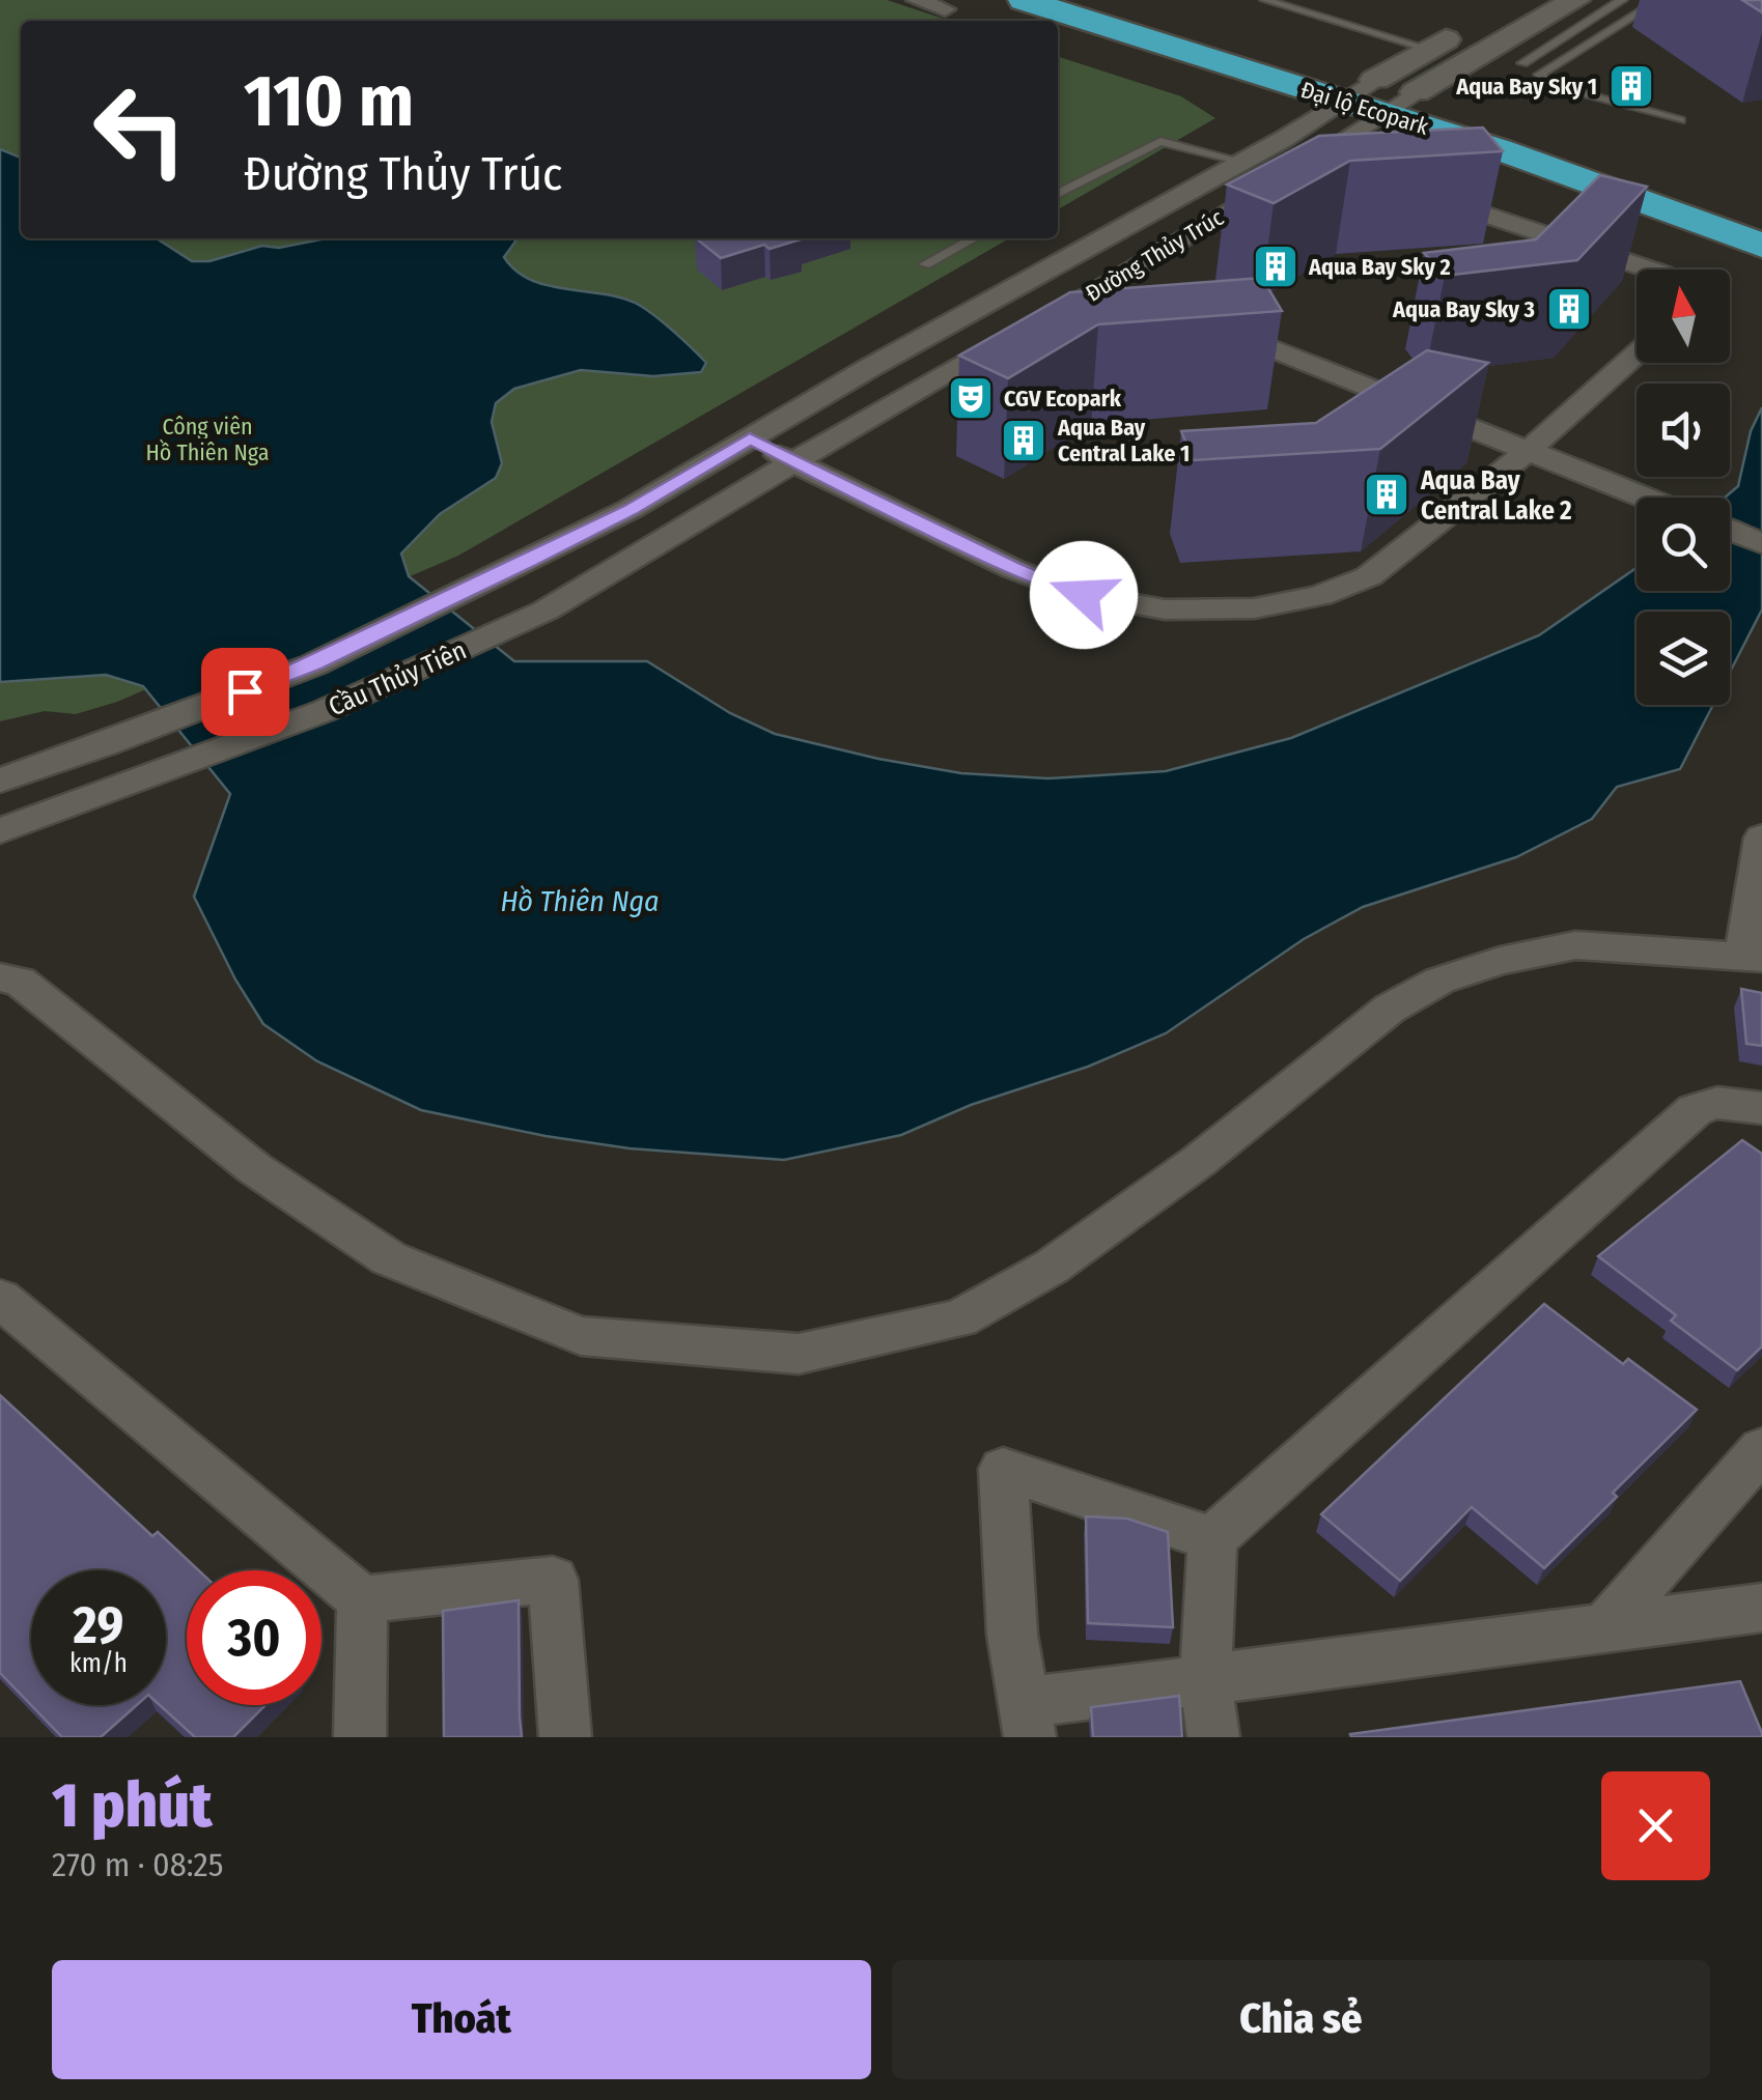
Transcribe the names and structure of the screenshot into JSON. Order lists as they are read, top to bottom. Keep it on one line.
{"streets":{"highway":["Đại lộ Ecopark"],"street":["Đường Thủy Trúc","Cầu Thủy Tiên"]},"crossings":[["Đại lộ Ecopark","Đường Thủy Trúc"],["Đường Thủy Trúc","Cầu Thủy Tiên"]],"water":["Hồ Thiên Nga"],"parks":["Công viên Hồ Thiên Nga"],"places":{"building":["Aqua Bay Sky 1","Aqua Bay Sky 2","Aqua Bay Sky 3","Aqua Bay Central Lake 1","Aqua Bay Central Lake 2"],"theatre":["CGV Ecopark"]},"north":"top","page":{"turn":["110 m","Đường Thủy Trúc"],"speed":"29 km/h","limit":"30","heading":["1 phút","270 m · 08:25"],"buttons":["Thoát","Chia sẻ"]}}
